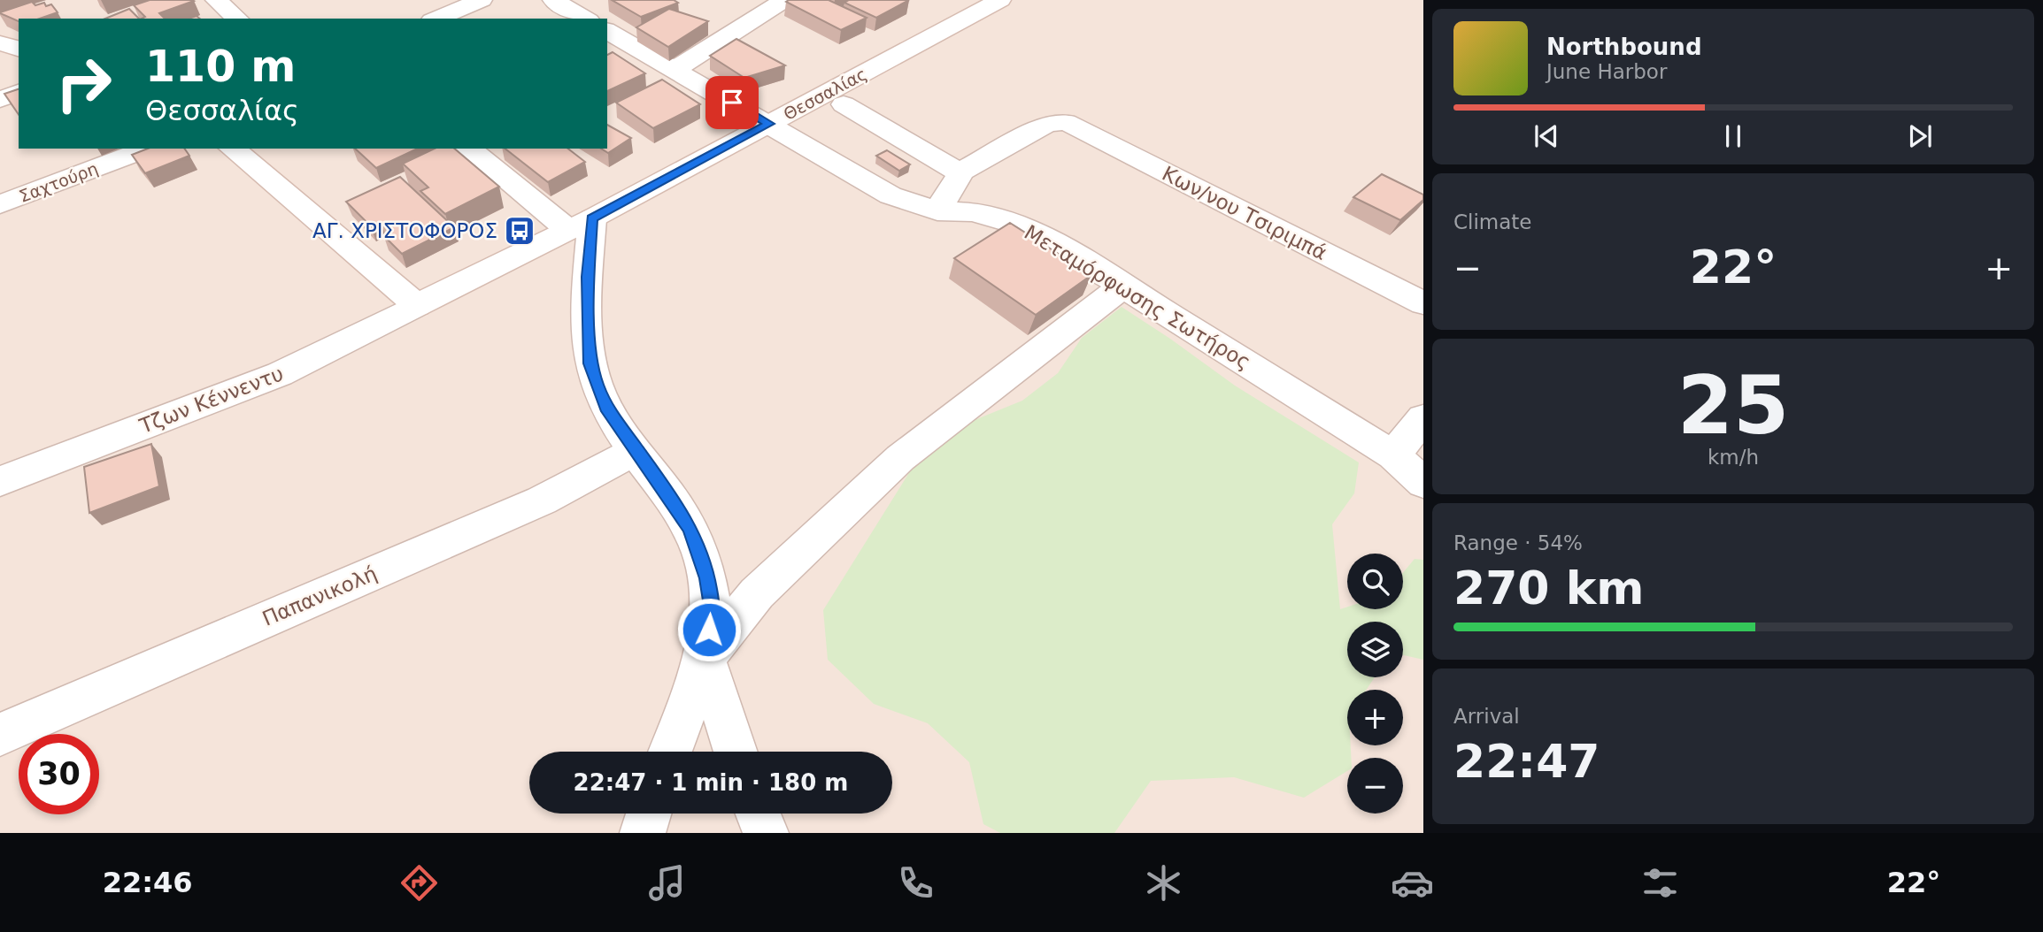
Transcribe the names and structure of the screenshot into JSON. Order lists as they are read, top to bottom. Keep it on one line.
{"streets":{"street":["Θεσσαλίας","Σαχτούρη","Κων/νου Τσιριμπά","Μεταμόρφωσης Σωτήρος","Τζων Κέννεντυ","Παπανικολή"]},"crossings":[["Θεσσαλίας","Μεταμόρφωσης Σωτήρος"],["Θεσσαλίας","Τζων Κέννεντυ"]],"places":{"bus stop":["ΑΓ. ΧΡΙΣΤΟΦΟΡΟΣ"]},"page":{"turn":["110 m","Θεσσαλίας"],"song":["Northbound","June Harbor"],"tile":["Climate",["25","km/h"],["Range · 54%","270 km"],["Arrival","22:47"]],"heat":["−","22°","+"],"map_buttons":["+","−"],"limit":"30","trip":"22:47 · 1 min · 180 m","tabs":["22:46","22°"]}}
